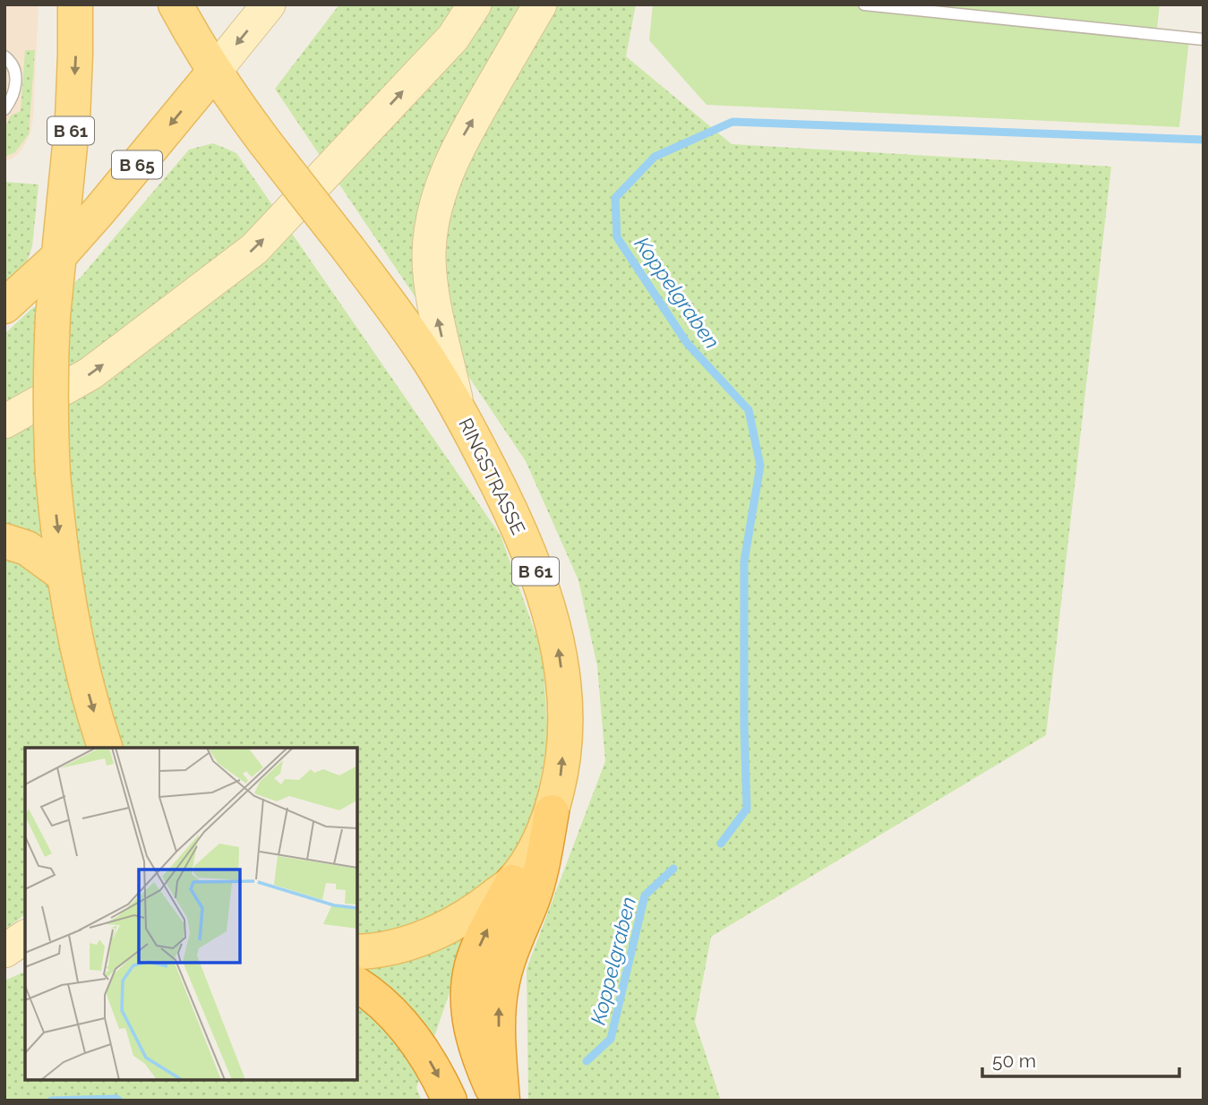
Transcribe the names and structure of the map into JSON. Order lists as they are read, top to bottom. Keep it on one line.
{"streets":{"highway":["B 61"],"main road":["B 65","RINGSTRASSE"]},"crossings":[["B 61","B 65"],["B 61","RINGSTRASSE"],["B 65","RINGSTRASSE"]],"water":["Koppelgraben"],"scale_bar":"50 m"}
